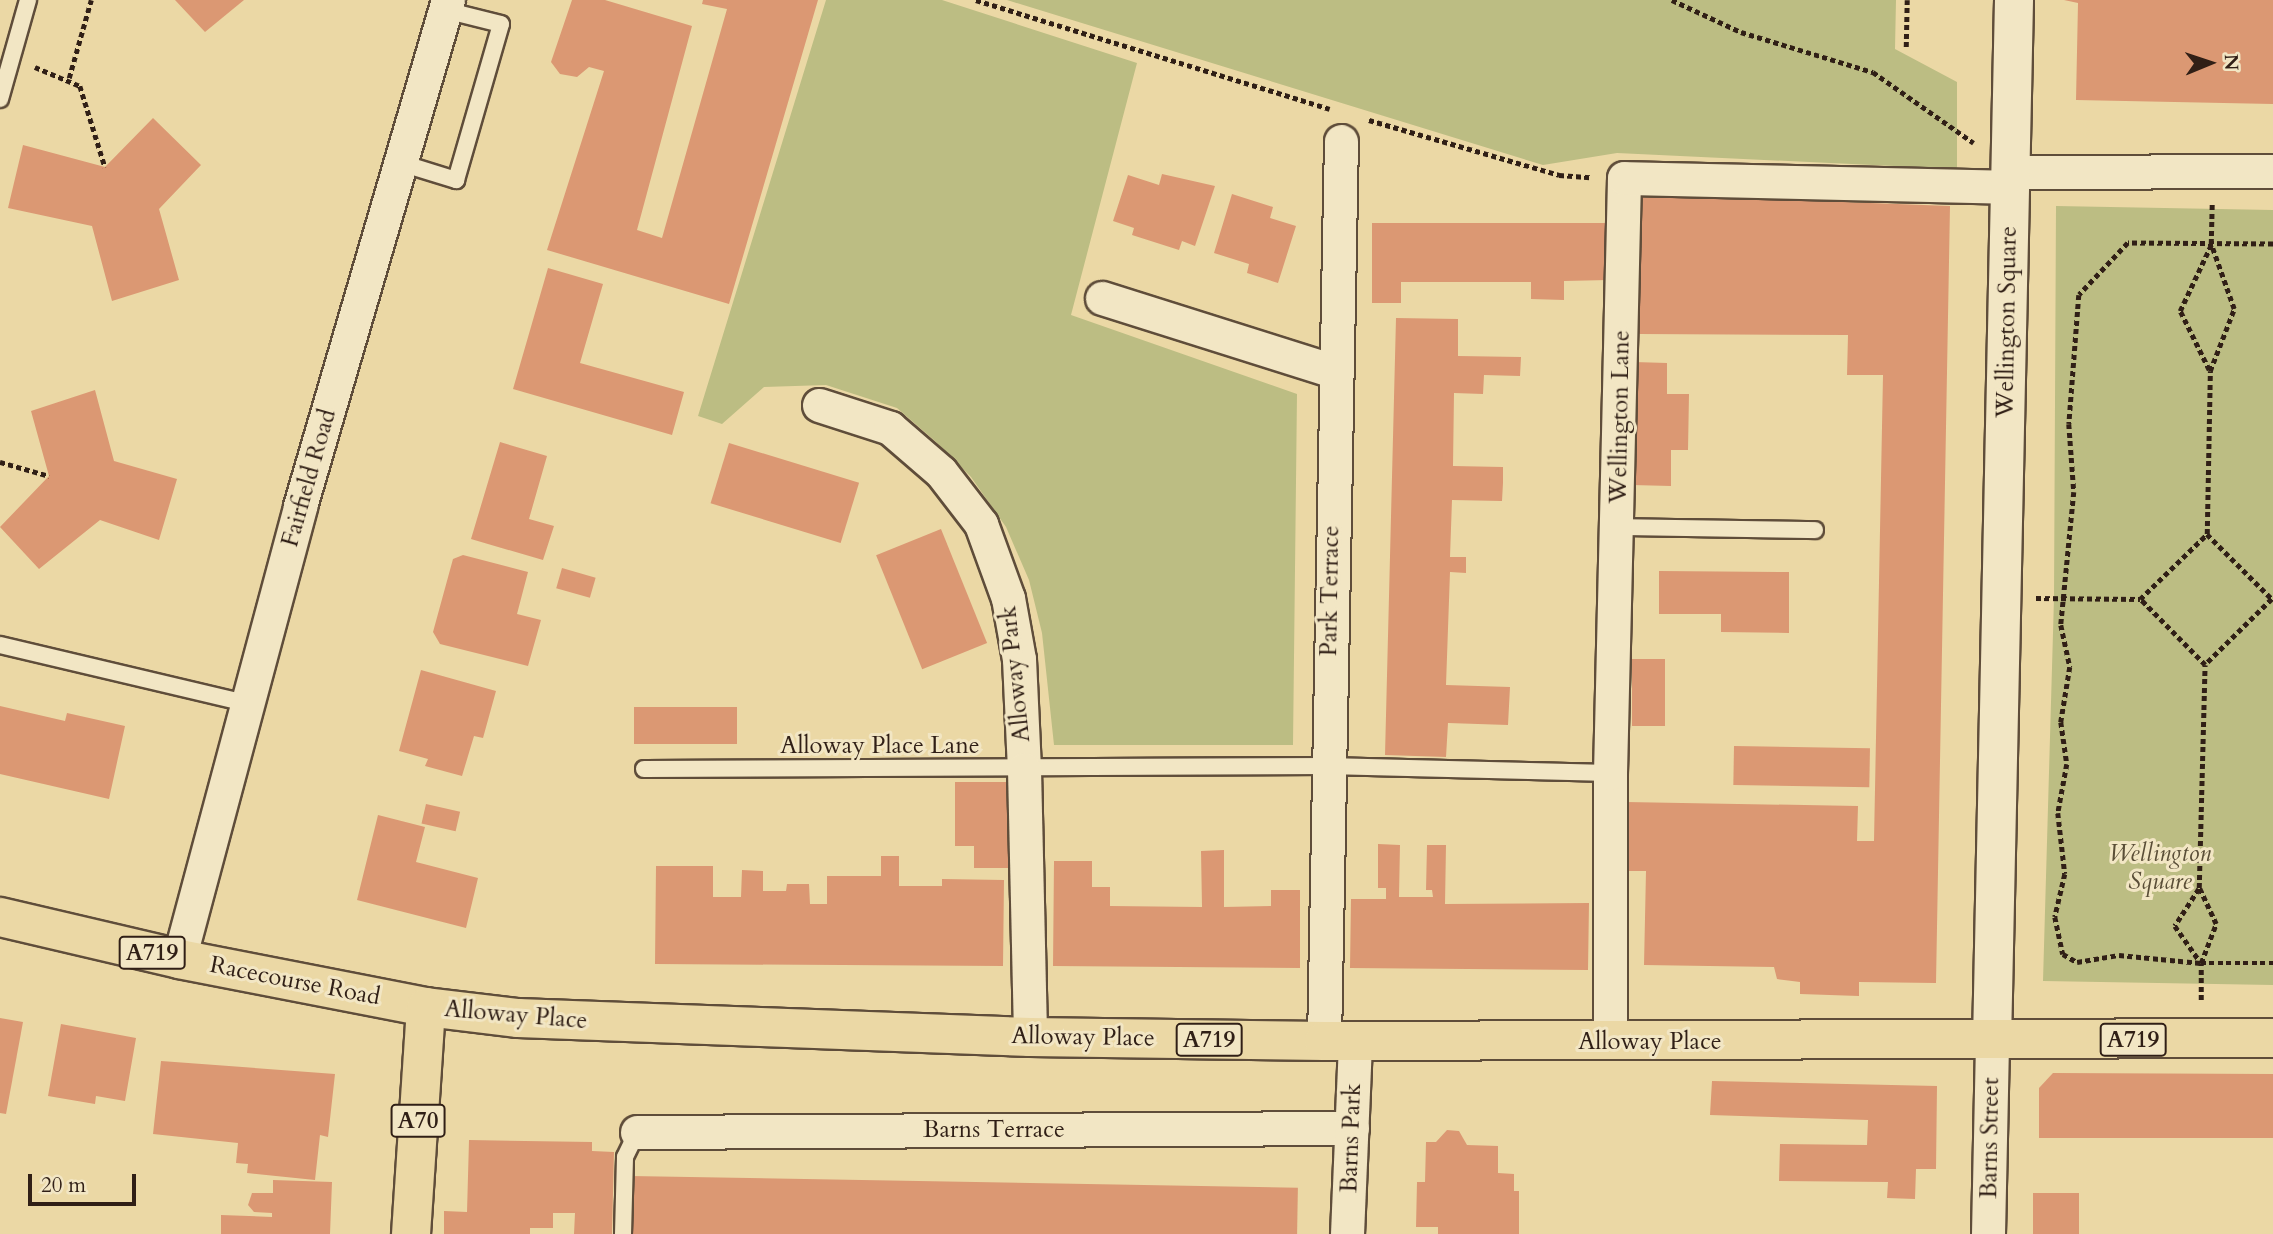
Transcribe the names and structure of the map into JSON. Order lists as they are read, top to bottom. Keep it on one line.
{"streets":{"main road":["A719","Racecourse Road","Alloway Place","A70"],"street":["Wellington Square","Wellington Lane","Fairfield Road","Park Terrace","Alloway Park","Barns Terrace","Barns Park","Barns Street"],"lane":["Alloway Place Lane"]},"crossings":[["Wellington Square","A719"],["Wellington Square","Alloway Place"],["Wellington Square","Barns Street"],["Wellington Lane","Alloway Place Lane"],["Wellington Lane","Alloway Place"],["Fairfield Road","Racecourse Road"],["Park Terrace","Alloway Place Lane"],["Park Terrace","Alloway Place"],["Park Terrace","Barns Park"],["Alloway Park","Alloway Place Lane"],["Alloway Park","Alloway Place"],["A719","Alloway Place"],["A719","Barns Street"],["Racecourse Road","Alloway Place"],["Racecourse Road","A70"],["Alloway Place","A70"],["Alloway Place","Barns Park"],["Alloway Place","Barns Street"],["Barns Terrace","Barns Park"]],"parks":["Wellington Square"],"scale_bar":"20 m","north":"right"}
